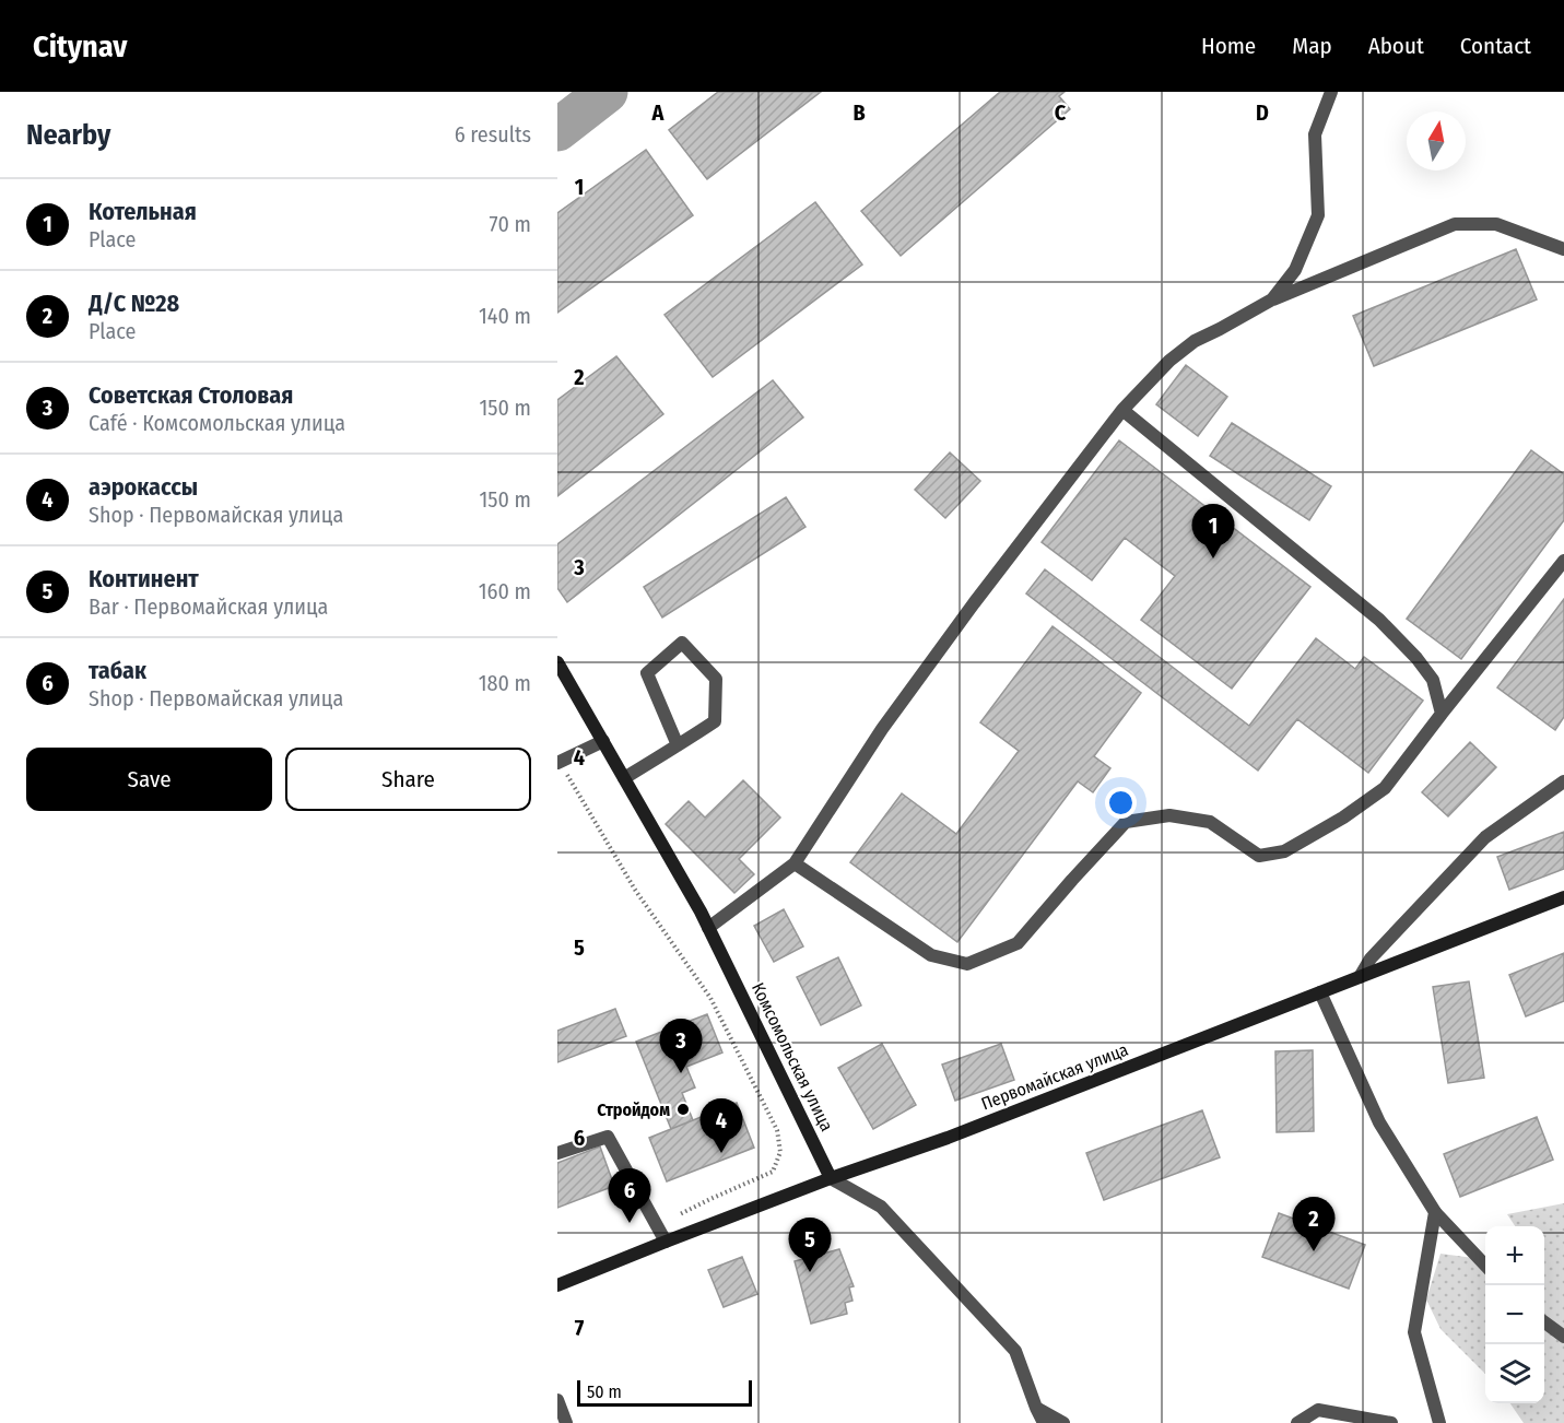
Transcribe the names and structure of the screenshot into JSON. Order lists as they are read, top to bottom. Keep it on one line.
{"streets":{"main road":["Комсомольская улица","Первомайская улица"]},"crossings":[["Комсомольская улица","Первомайская улица"]],"places":["Стройдом"],"scale_bar":"50 m","north":"top","page":{"header":"Citynav","nav":["Home","Map","About","Contact"],"heading":["Nearby","6 results"],"list":[{"mark":"1","name":"Котельная","note":"Place","value":"70 m"},{"mark":"2","name":"Д/С №28","note":"Place","value":"140 m"},{"mark":"3","name":"Советская Столовая","note":"Café · Комсомольская улица","value":"150 m"},{"mark":"4","name":"аэрокассы","note":"Shop · Первомайская улица","value":"150 m"},{"mark":"5","name":"Континент","note":"Bar · Первомайская улица","value":"160 m"},{"mark":"6","name":"табак","note":"Shop · Первомайская улица","value":"180 m"}],"pins":["1","3","4","6","2","5"],"buttons":["Save","Share"],"map_buttons":["+","−"],"scale":"50 m"},"grid":{"columns":["A","B","C","D"],"rows":["1","2","3","4","5","6","7"]}}
